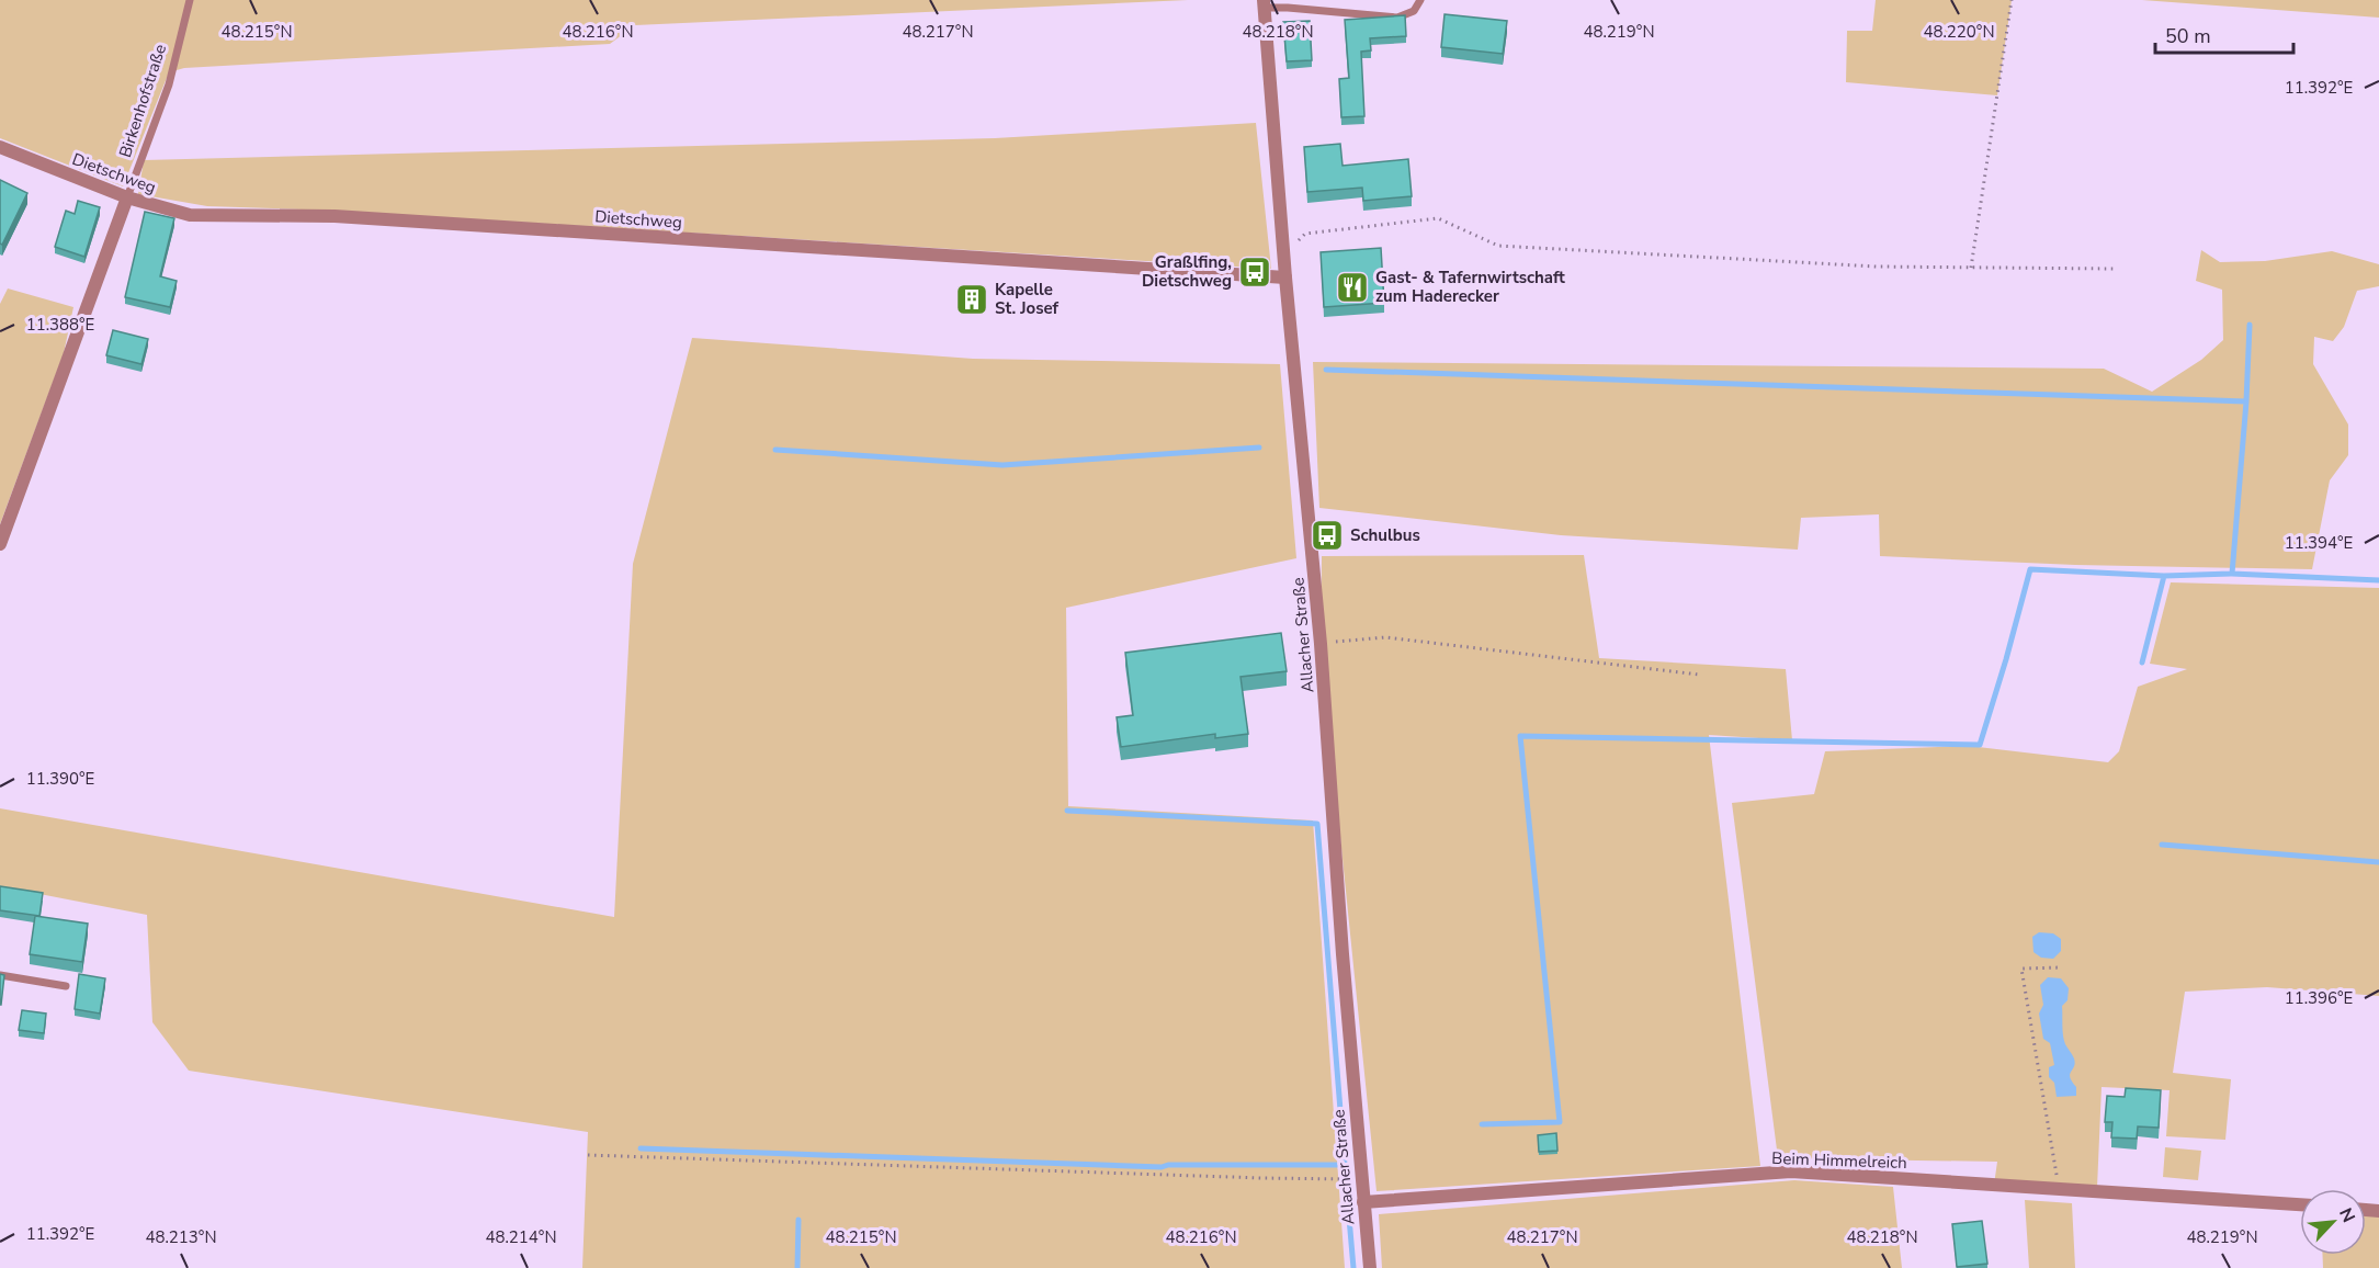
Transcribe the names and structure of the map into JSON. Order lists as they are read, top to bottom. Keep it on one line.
{"streets":{"street":["Birkenhofstraße","Dietschweg","Allacher Straße","Beim Himmelreich"]},"crossings":[["Birkenhofstraße","Dietschweg"],["Dietschweg","Allacher Straße"],["Allacher Straße","Beim Himmelreich"]],"places":{"bus stop":["Graßlfing, Dietschweg","Schulbus"],"restaurant":["Gast- & Tafernwirtschaft zum Haderecker"],"building":["Kapelle St. Josef"]},"scale_bar":"50 m","north":"top right","coordinates":["48.215°N","48.216°N","48.217°N","48.218°N","48.219°N","48.220°N","11.392°E","11.388°E","11.394°E","11.390°E","11.396°E","48.213°N","48.214°N"]}
